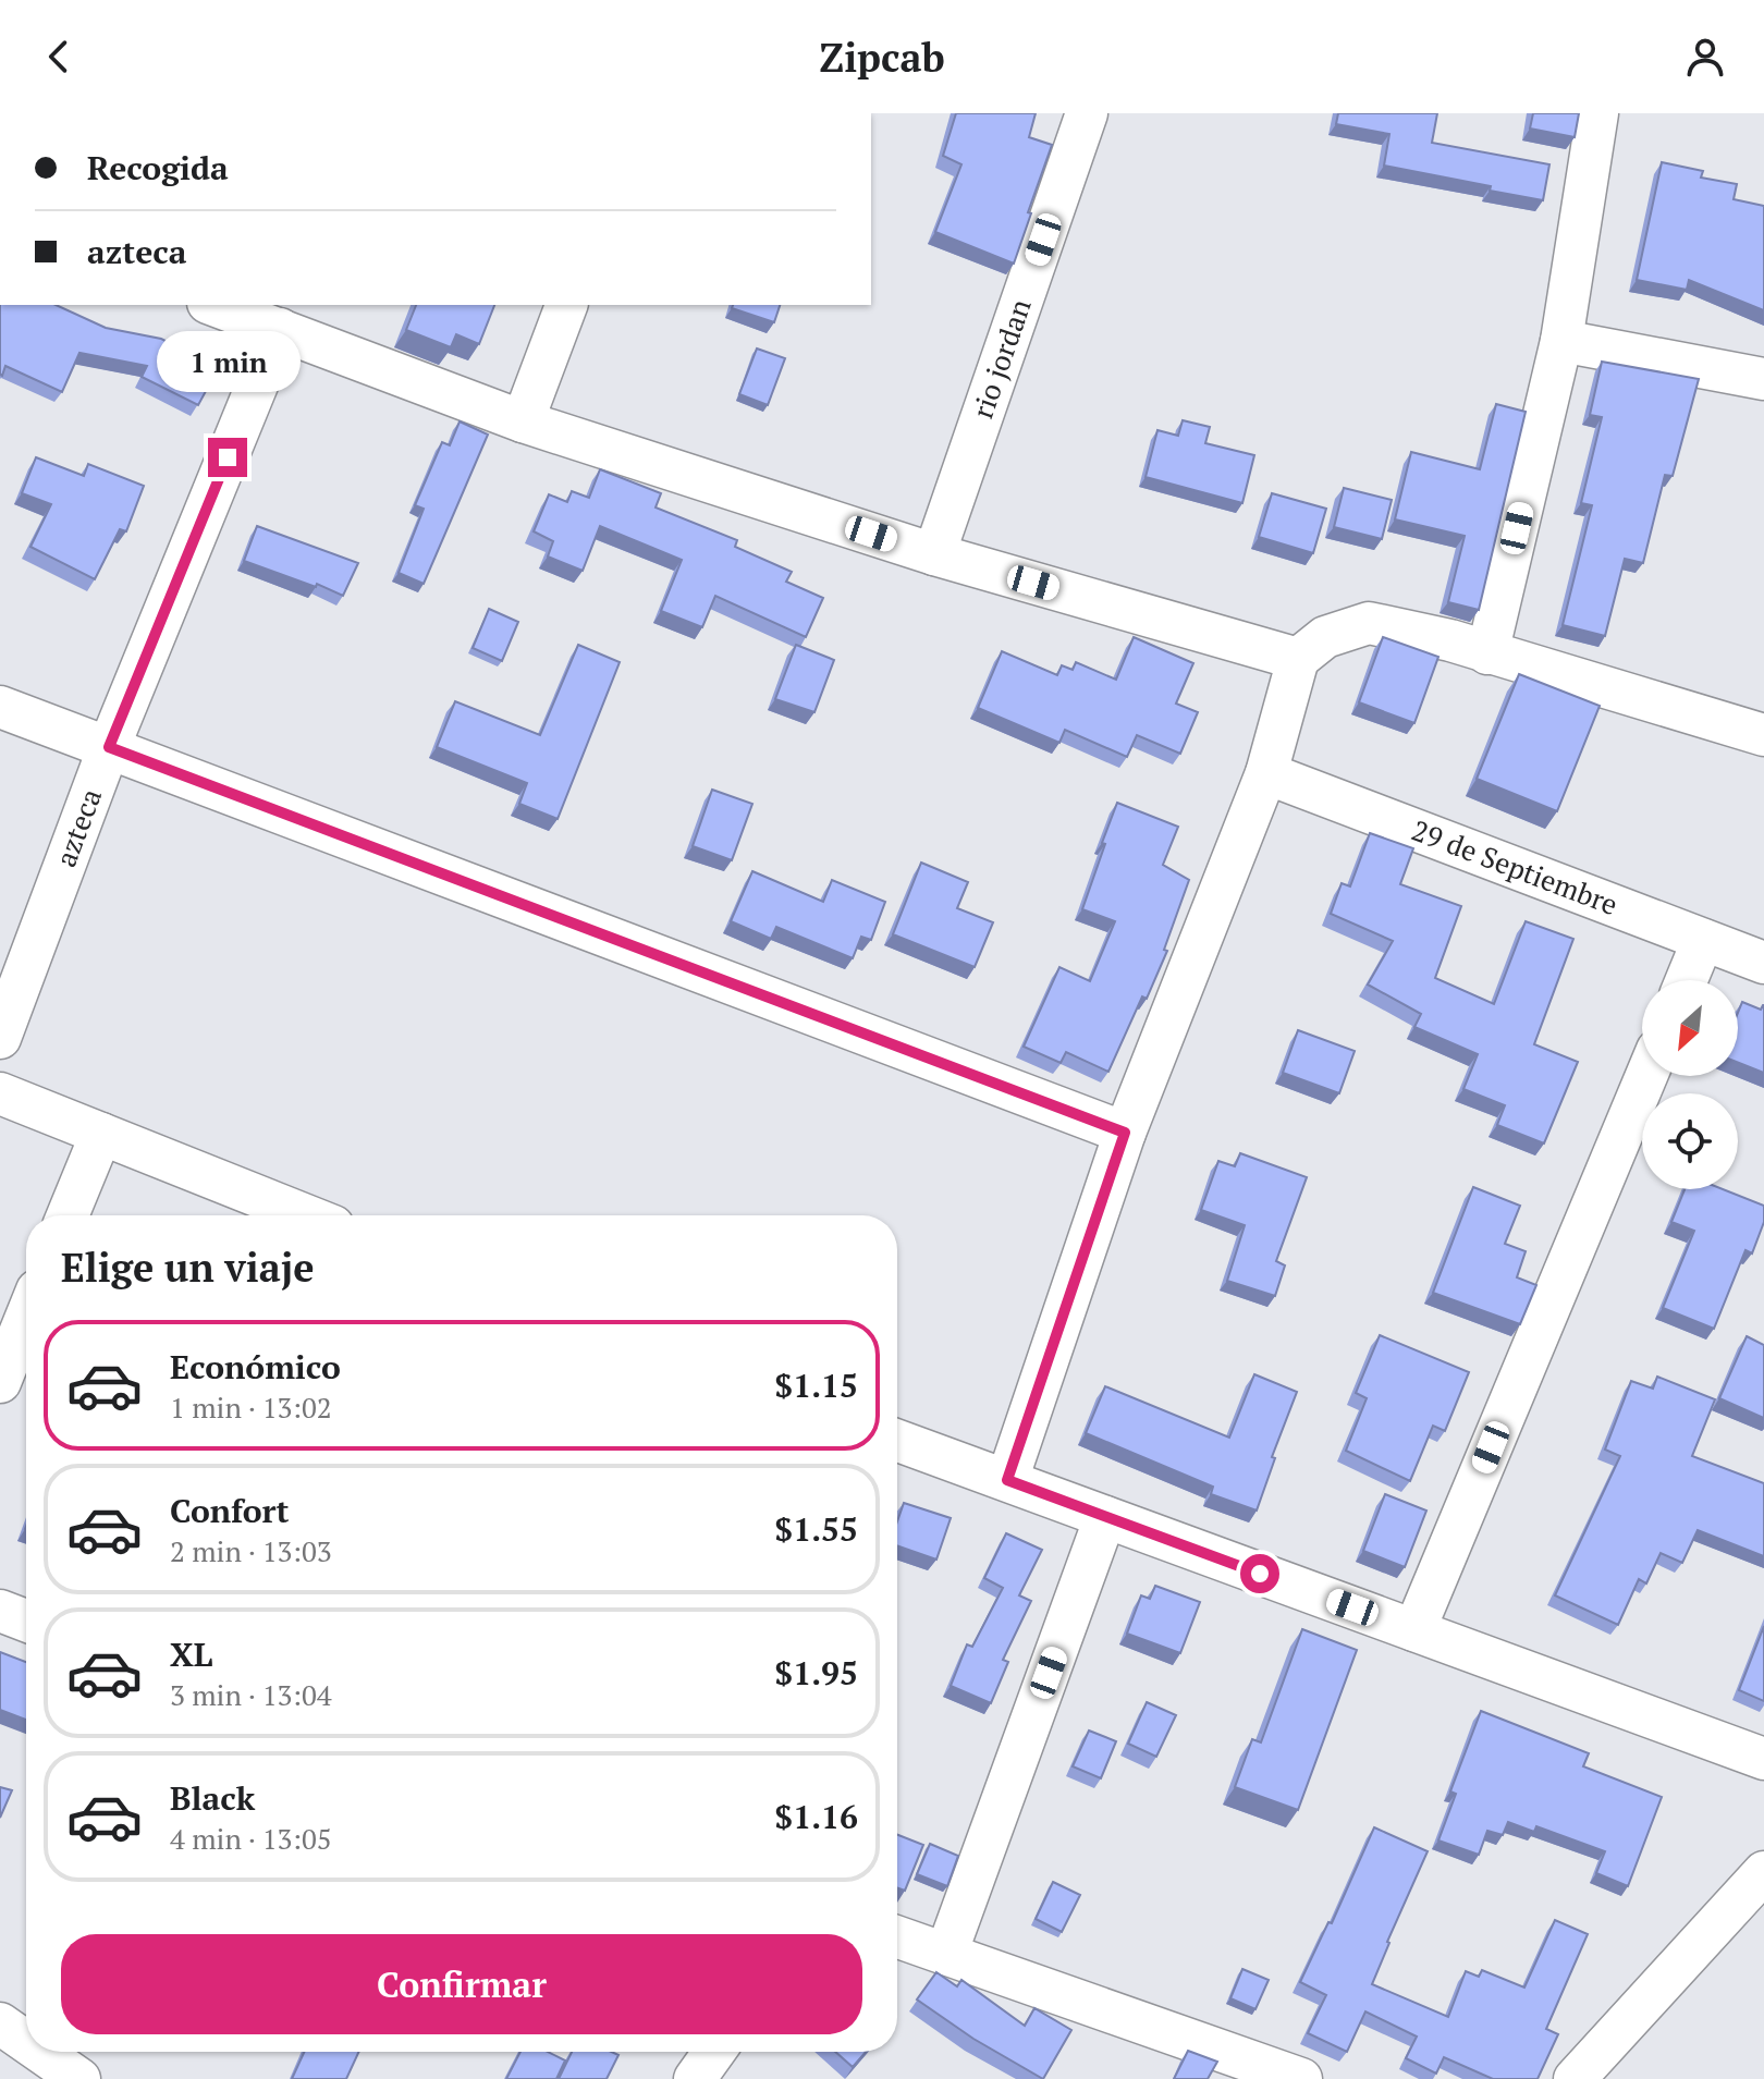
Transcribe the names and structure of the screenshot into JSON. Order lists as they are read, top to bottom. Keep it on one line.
{"streets":{"street":["rio jordan","azteca","29 de Septiembre"]},"north":"bottom left","page":{"header":"Zipcab","banner":["Recogida","azteca"],"bubble":"1 min","heading":"Elige un viaje","list":[{"name":"Económico","note":"1 min · 13:02","value":"$1.15"},{"name":"Confort","note":"2 min · 13:03","value":"$1.55"},{"name":"XL","note":"3 min · 13:04","value":"$1.95"},{"name":"Black","note":"4 min · 13:05","value":"$1.16"}],"buttons":"Confirmar"}}
